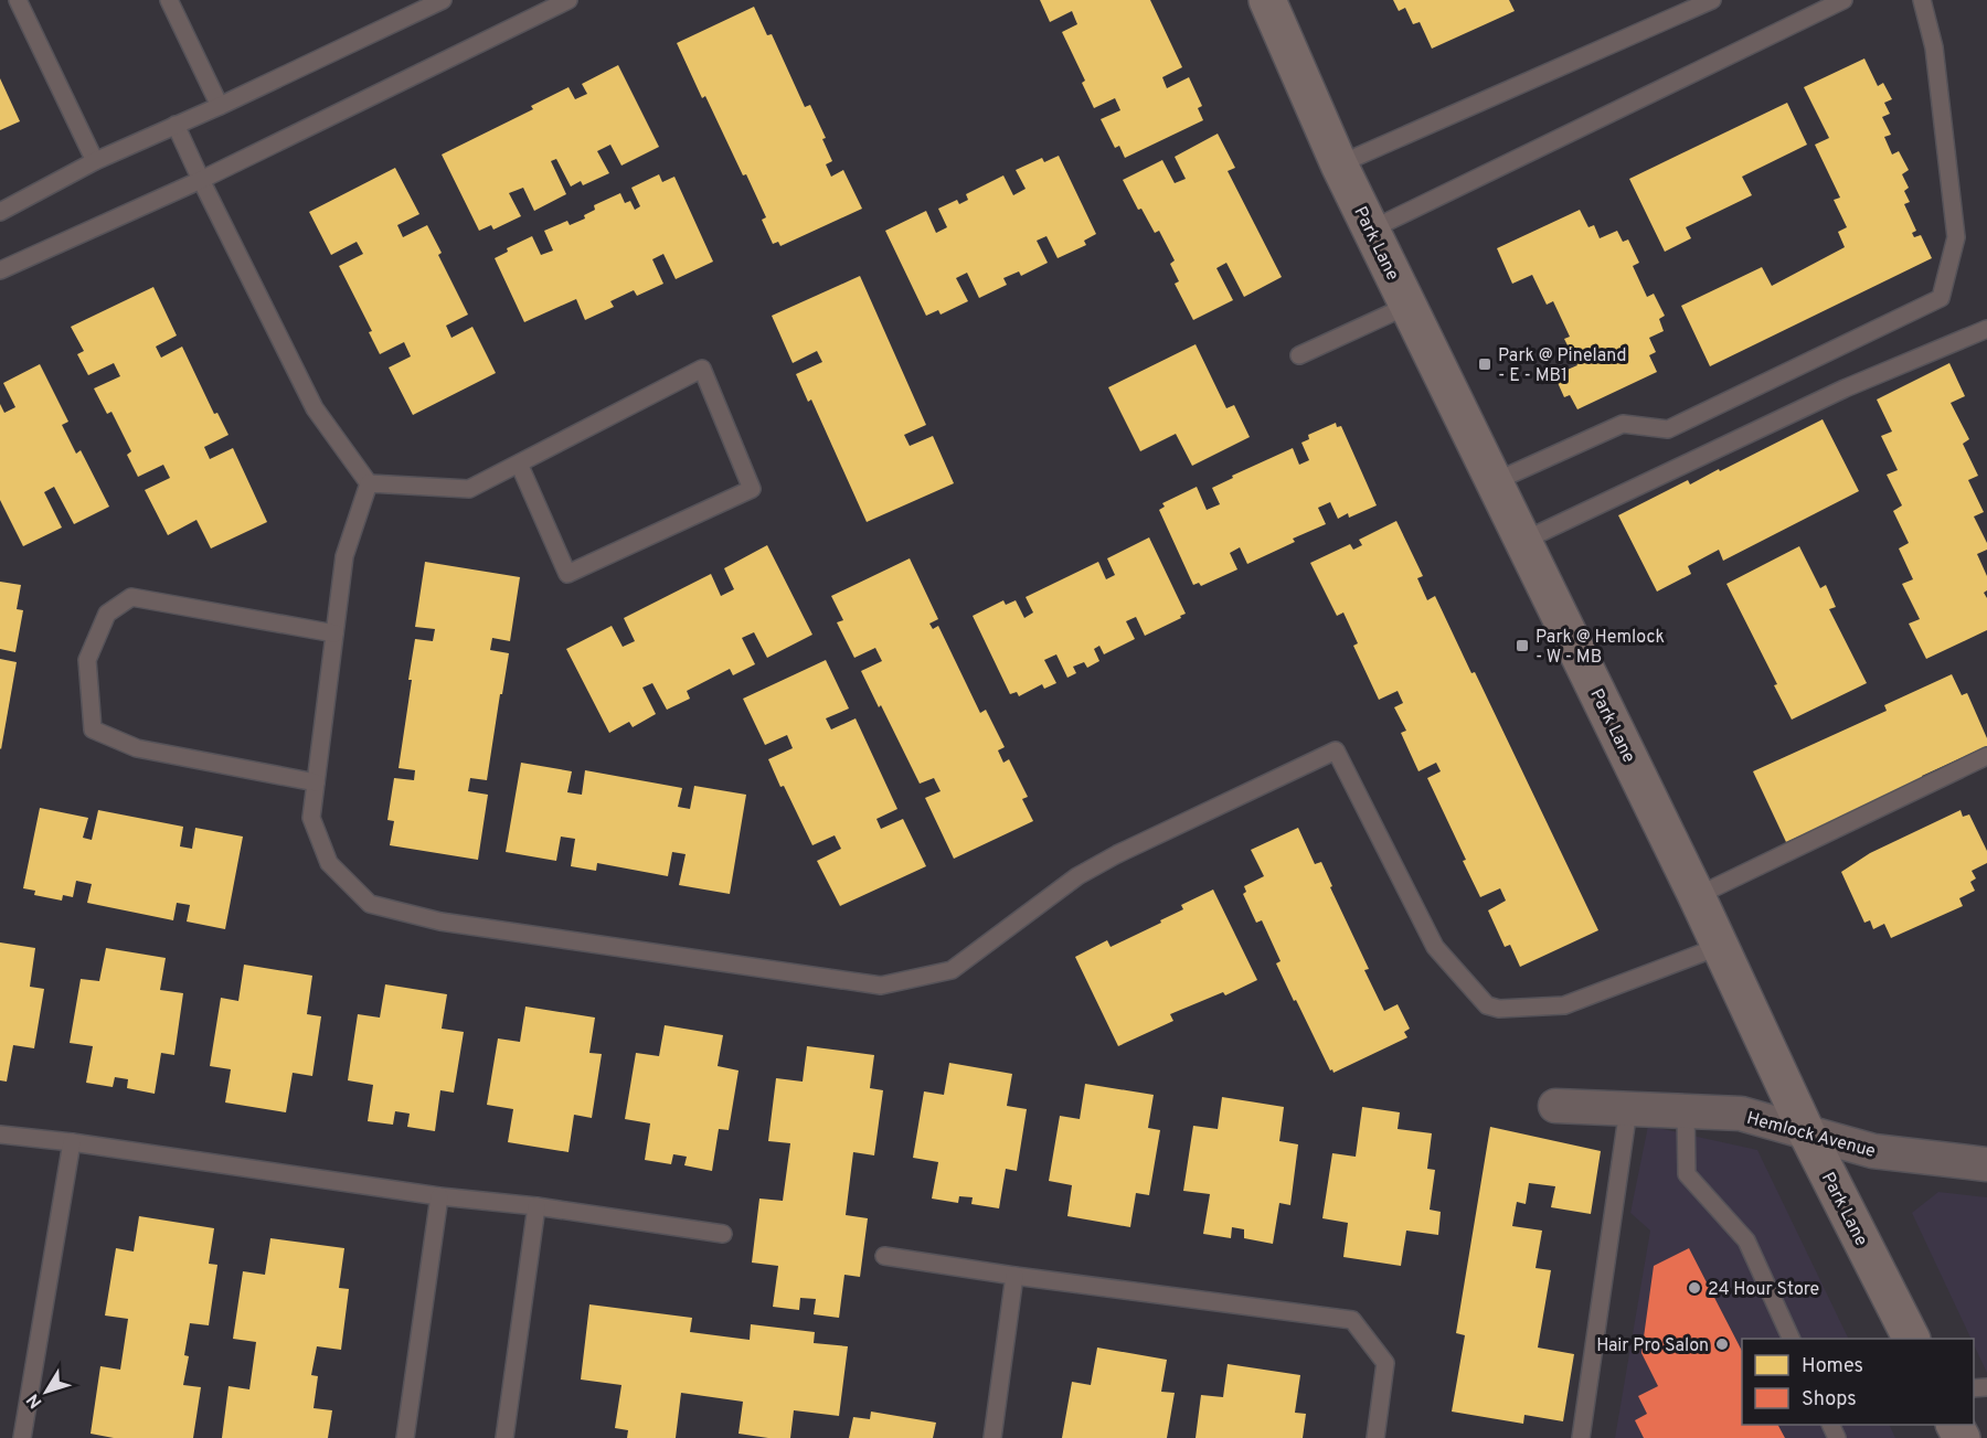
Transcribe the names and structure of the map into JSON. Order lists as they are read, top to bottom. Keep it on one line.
{"streets":{"main road":["Park Lane"],"street":["Hemlock Avenue"]},"crossings":[["Park Lane","Hemlock Avenue"]],"places":{"transit":["Park @ Pineland - E - MB1","Park @ Hemlock - W - MB"],"other":["24 Hour Store","Hair Pro Salon"]},"legend":["Homes","Shops"],"north":"bottom left"}
